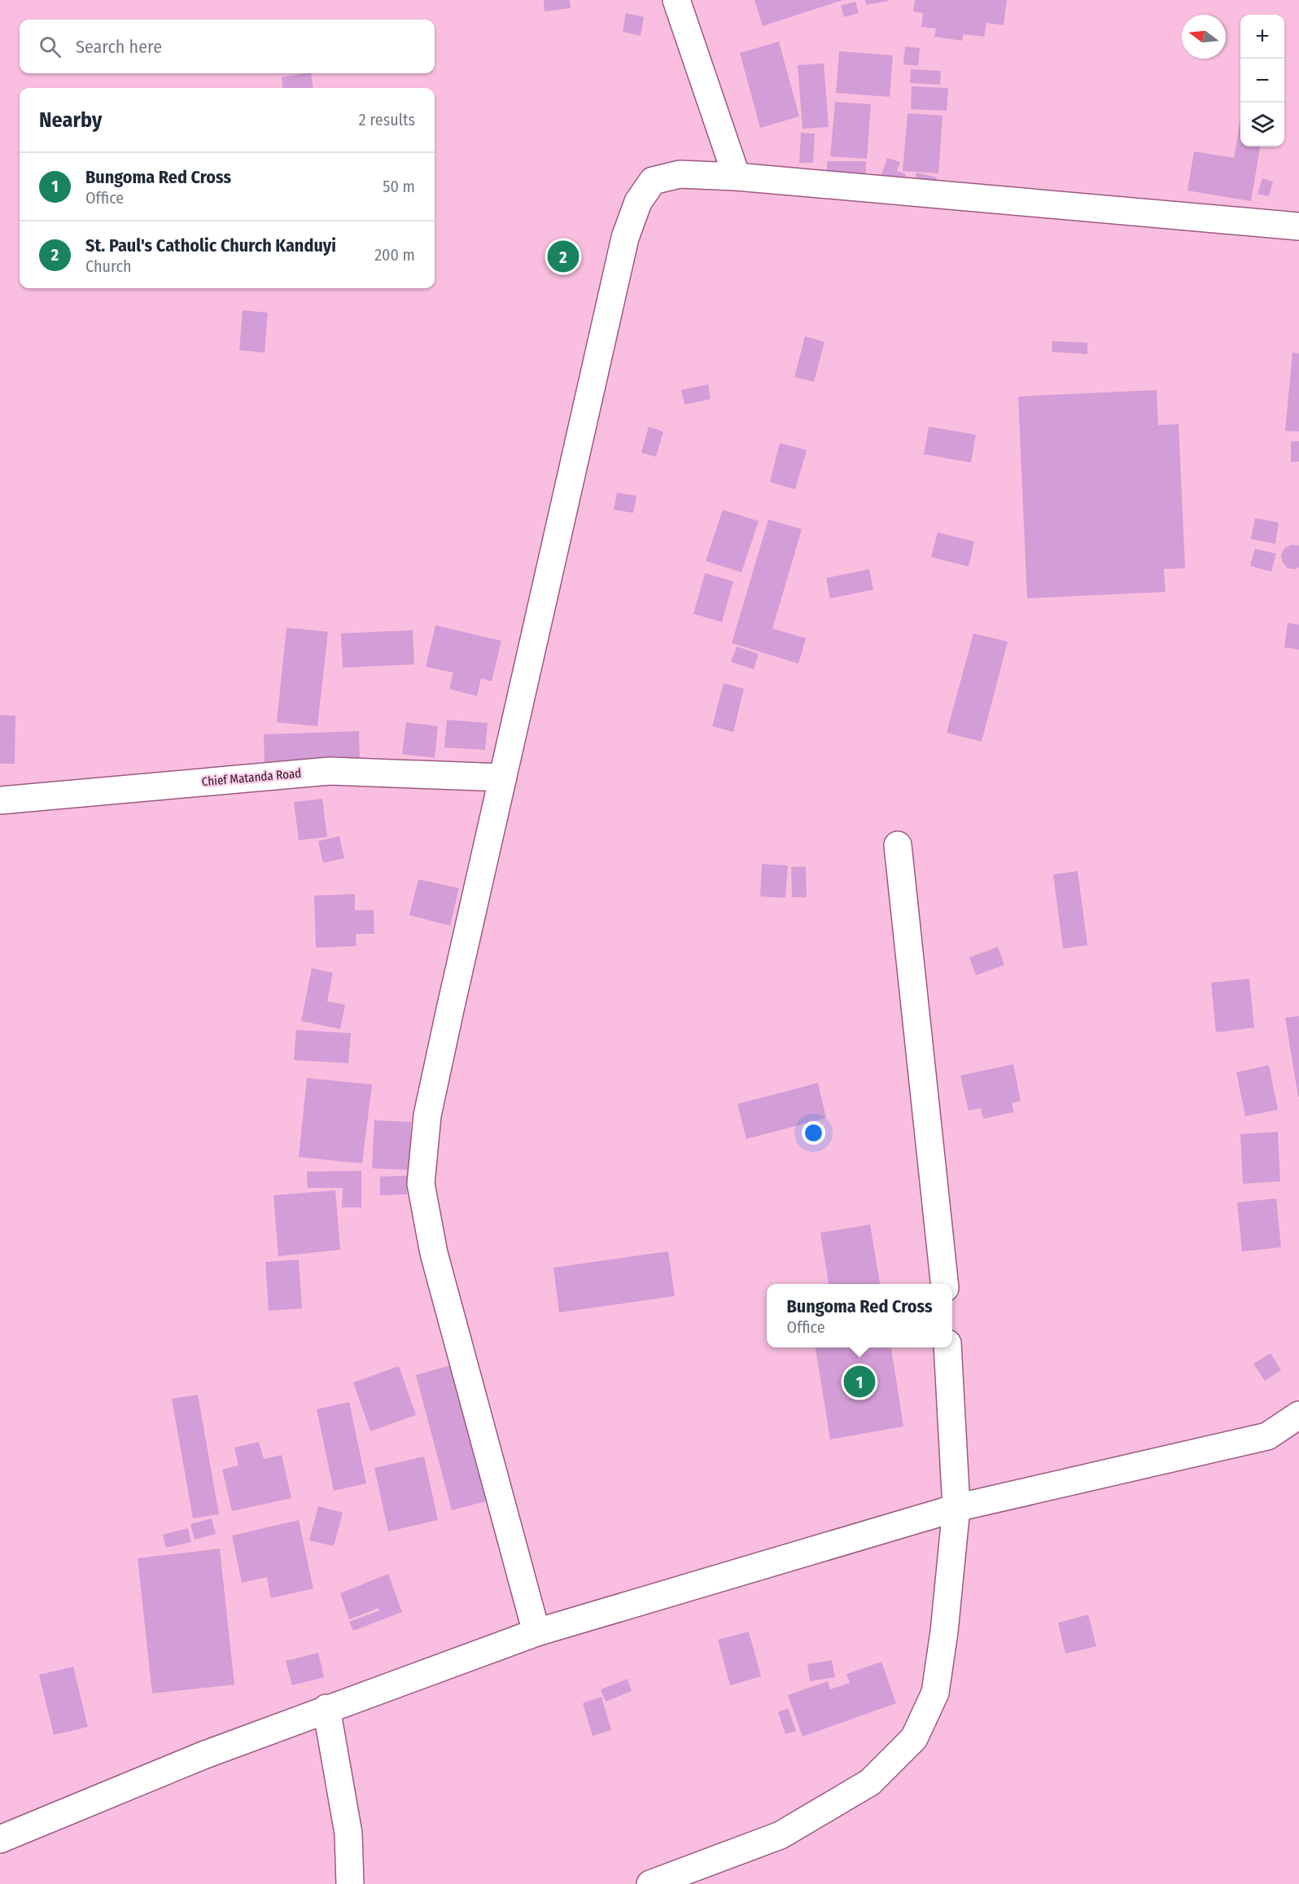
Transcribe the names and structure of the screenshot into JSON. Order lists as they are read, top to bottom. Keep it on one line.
{"streets":{"street":["Chief Matanda Road"]},"north":"left","page":{"map_buttons":["+","−"],"search":"Search here","heading":["Nearby","2 results"],"list":[{"mark":"1","name":"Bungoma Red Cross","note":"Office","value":"50 m"},{"mark":"2","name":"St. Paul's Catholic Church Kanduyi","note":"Church","value":"200 m"}],"pins":["2","1"],"popup":["Bungoma Red Cross","Office"]}}
